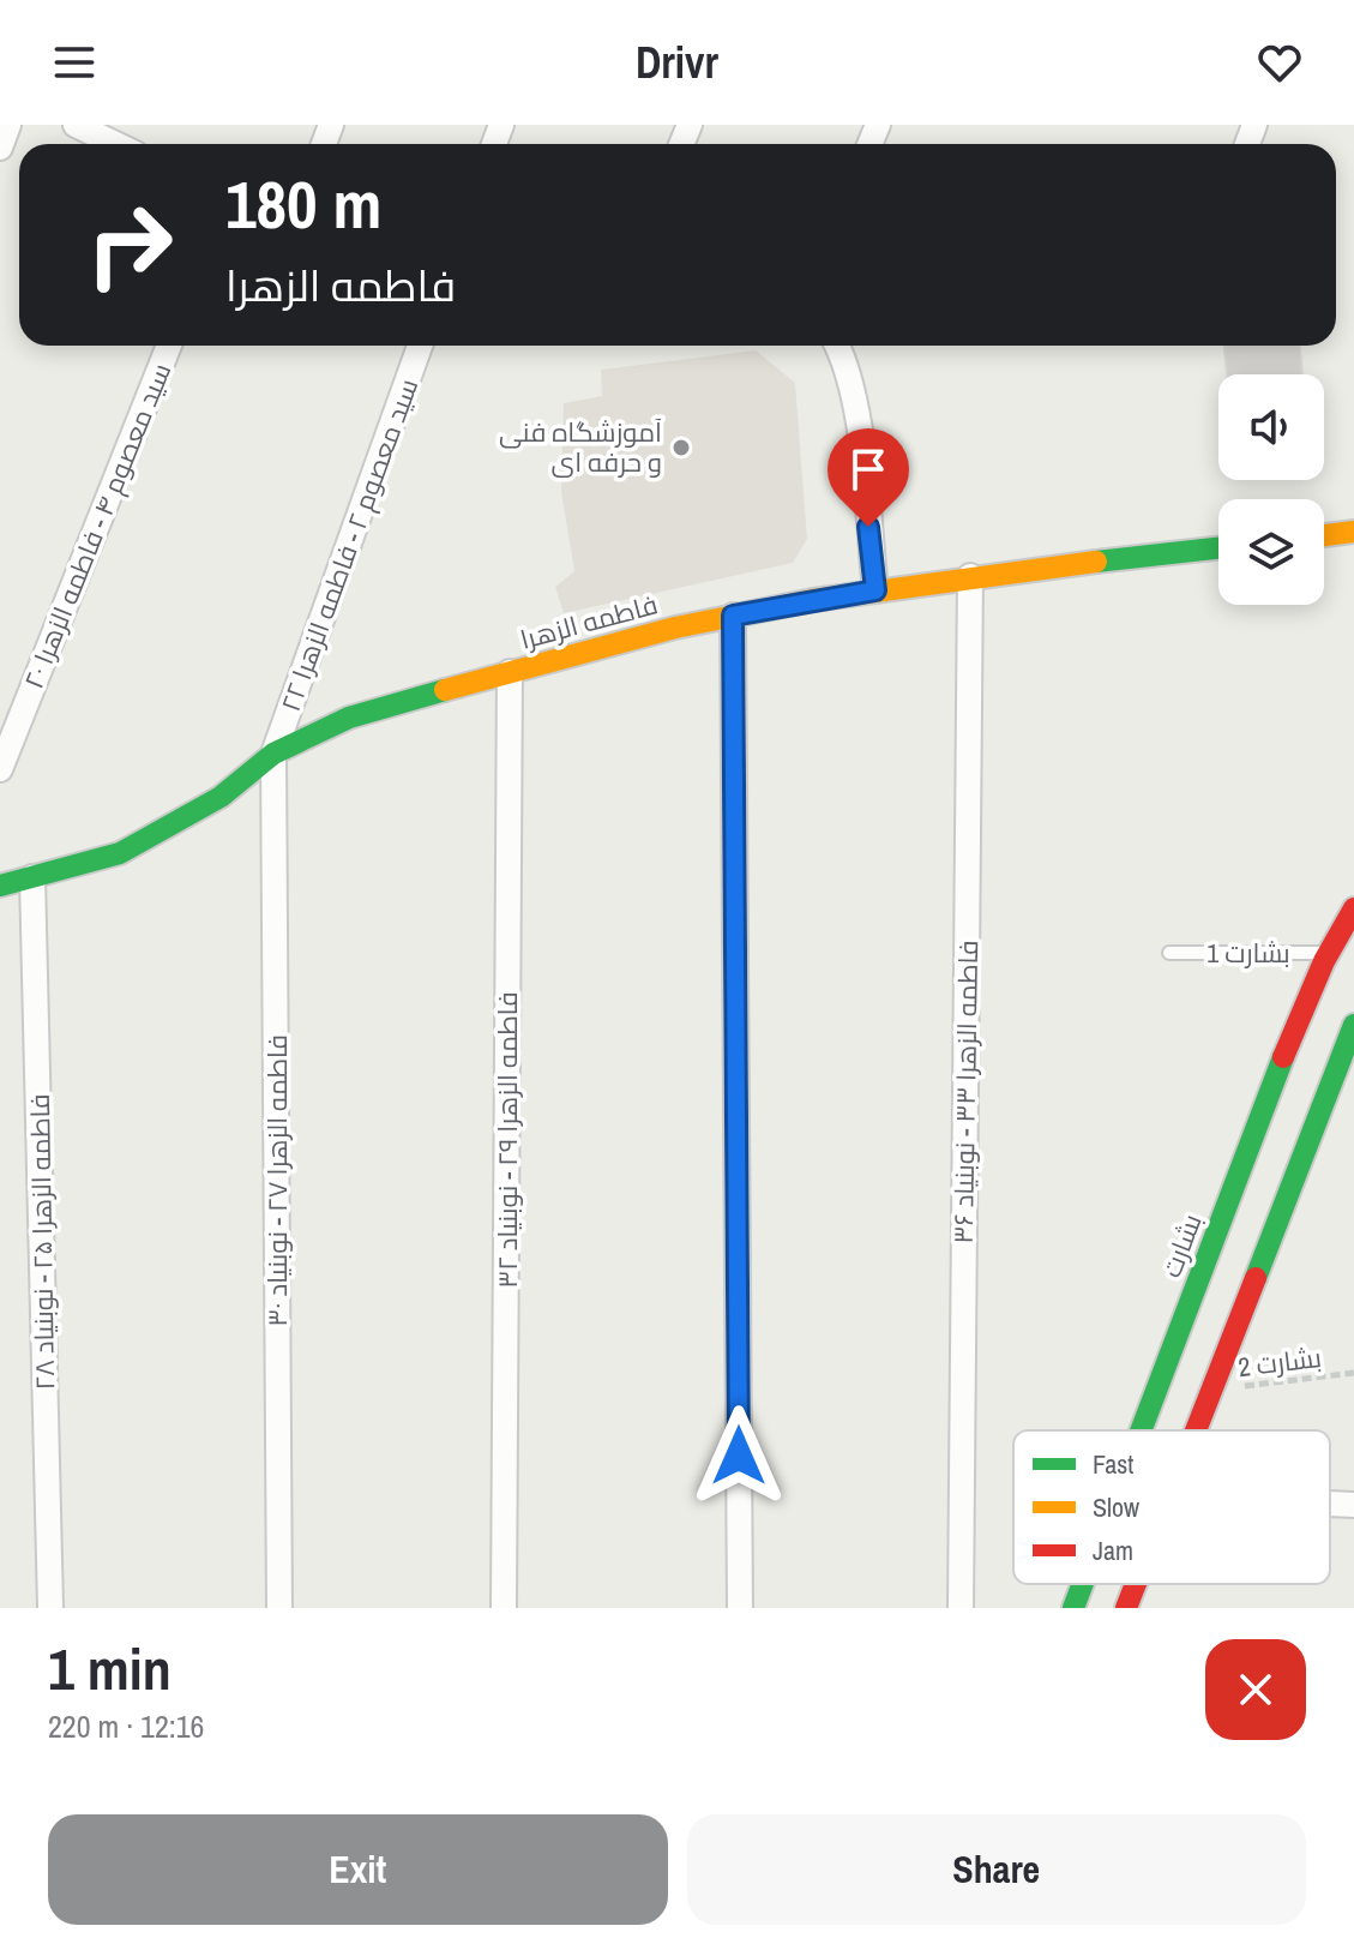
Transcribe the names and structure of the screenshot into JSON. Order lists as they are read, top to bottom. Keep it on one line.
{"streets":{"street":["سید معصوم ۴ - فاطمه الزهرا ۲۰","سید معصوم ۲ - فاطمه الزهرا ۲۲","فاطمه الزهرا","فاطمه الزهرا ۳۳ - نوبنیاد ۳۶","فاطمه الزهرا ۲۹ - نوبنیاد ۳۲","فاطمه الزهرا ۲۷ - نوبنیاد ۳۰","فاطمه الزهرا ۲۵ - نوبنیاد ۲۸","بشارت"],"lane":["بشارت 1"],"path":["بشارت 2"]},"crossings":[["سید معصوم ۲ - فاطمه الزهرا ۲۲","فاطمه الزهرا"],["سید معصوم ۲ - فاطمه الزهرا ۲۲","فاطمه الزهرا ۲۷ - نوبنیاد ۳۰"],["فاطمه الزهرا","فاطمه الزهرا ۳۳ - نوبنیاد ۳۶"],["فاطمه الزهرا","فاطمه الزهرا ۲۹ - نوبنیاد ۳۲"],["فاطمه الزهرا","فاطمه الزهرا ۲۷ - نوبنیاد ۳۰"],["فاطمه الزهرا","فاطمه الزهرا ۲۵ - نوبنیاد ۲۸"],["بشارت 1","بشارت"]],"places":["آموزشگاه فنی و حرفه ای"],"legend":["Fast","Slow","Jam"],"page":{"header":"Drivr","turn":["180 m","فاطمه الزهرا"],"heading":["1 min","220 m · 12:16"],"buttons":["Exit","Share"]}}
